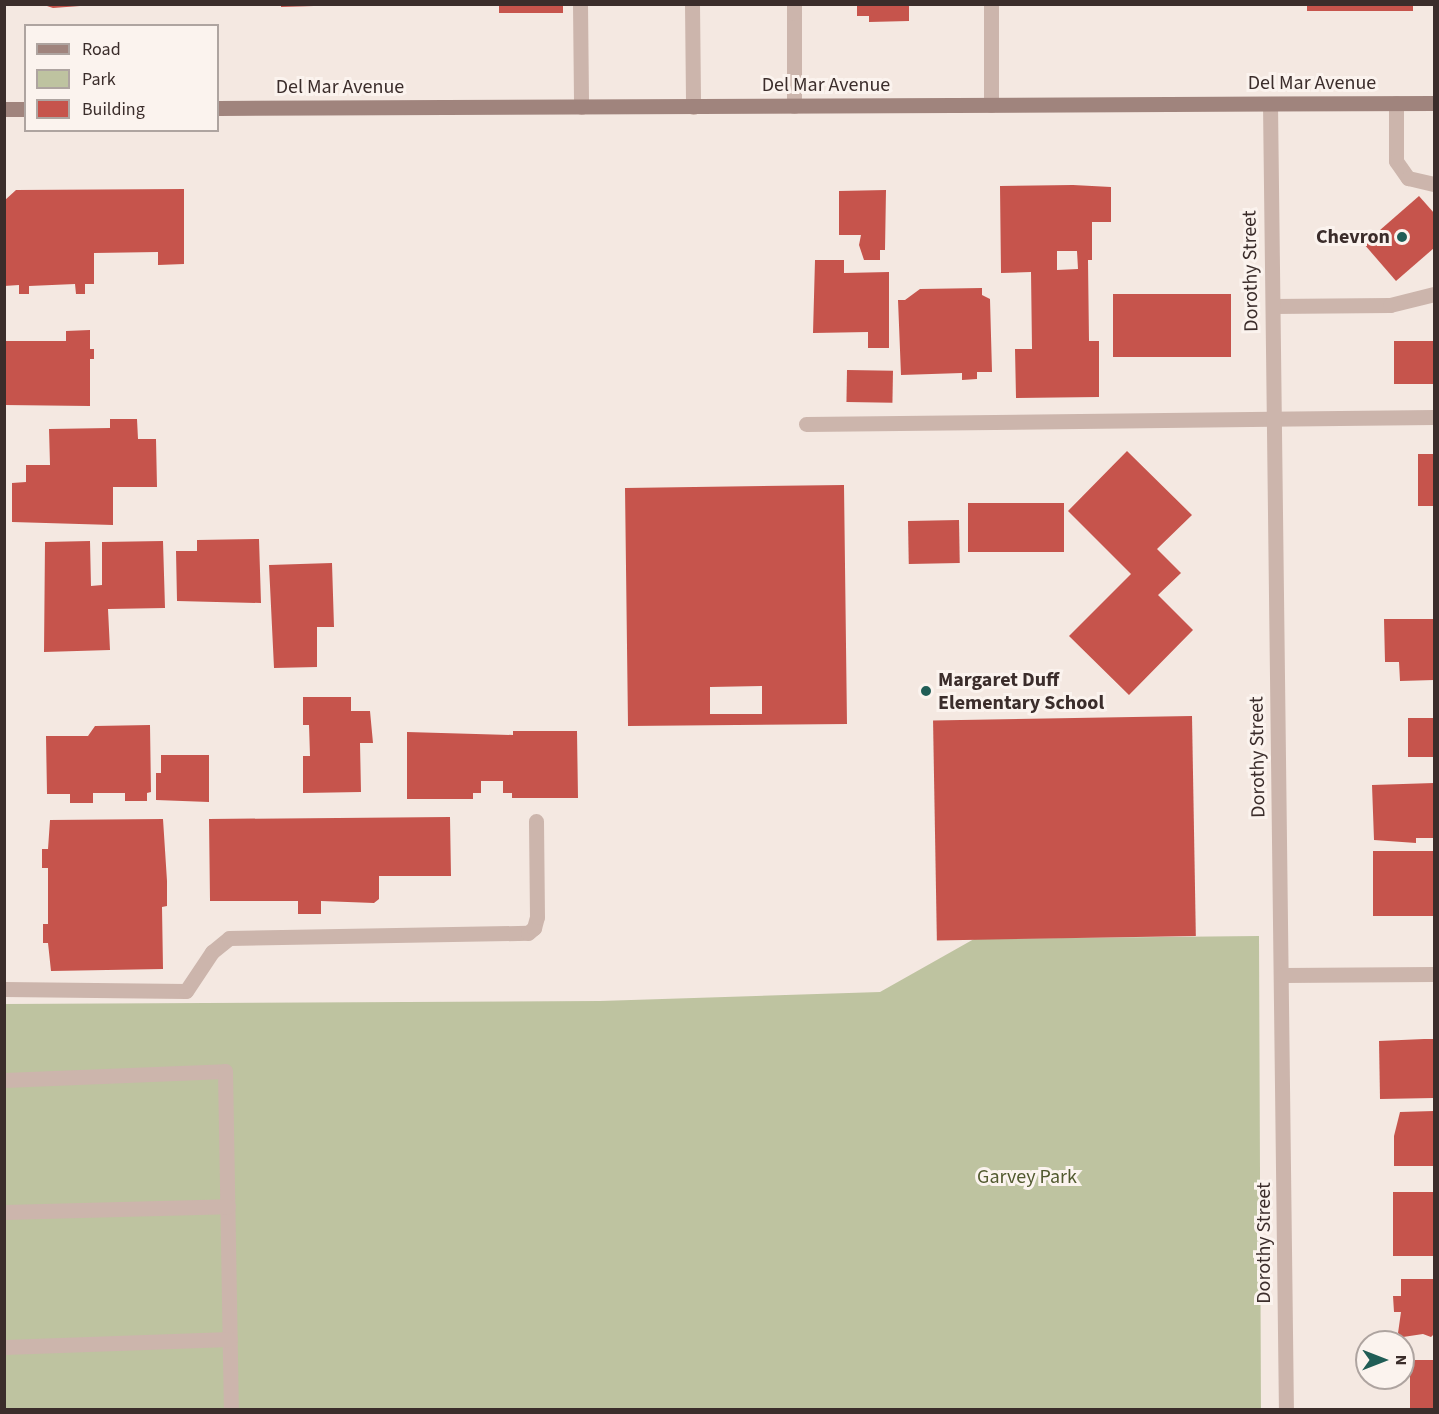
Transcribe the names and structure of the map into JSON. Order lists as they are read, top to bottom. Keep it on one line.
{"streets":{"main road":["Del Mar Avenue"],"street":["Dorothy Street"]},"crossings":[["Del Mar Avenue","Dorothy Street"]],"parks":["Garvey Park"],"places":["Chevron","Margaret Duff Elementary School"],"legend":["Road","Park","Building"],"north":"right"}
